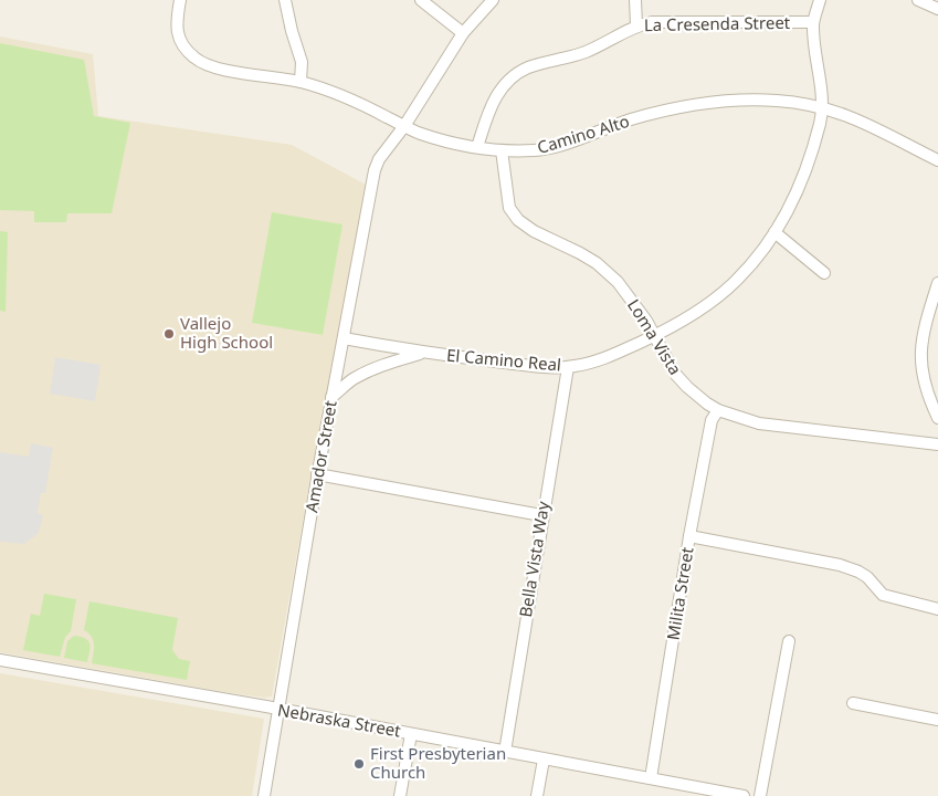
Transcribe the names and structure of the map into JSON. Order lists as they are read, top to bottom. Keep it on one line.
{"streets":{"street":["La Cresenda Street","Camino Alto","Loma Vista","El Camino Real","Amador Street","Bella Vista Way","Milita Street","Nebraska Street"]},"crossings":[["La Cresenda Street","Camino Alto"],["La Cresenda Street","El Camino Real"],["Camino Alto","Loma Vista"],["Camino Alto","El Camino Real"],["Camino Alto","Amador Street"],["Loma Vista","El Camino Real"],["Loma Vista","Milita Street"],["El Camino Real","Amador Street"],["El Camino Real","Bella Vista Way"],["Amador Street","Nebraska Street"],["Bella Vista Way","Nebraska Street"],["Milita Street","Nebraska Street"]],"places":["Vallejo High School","First Presbyterian Church"]}
